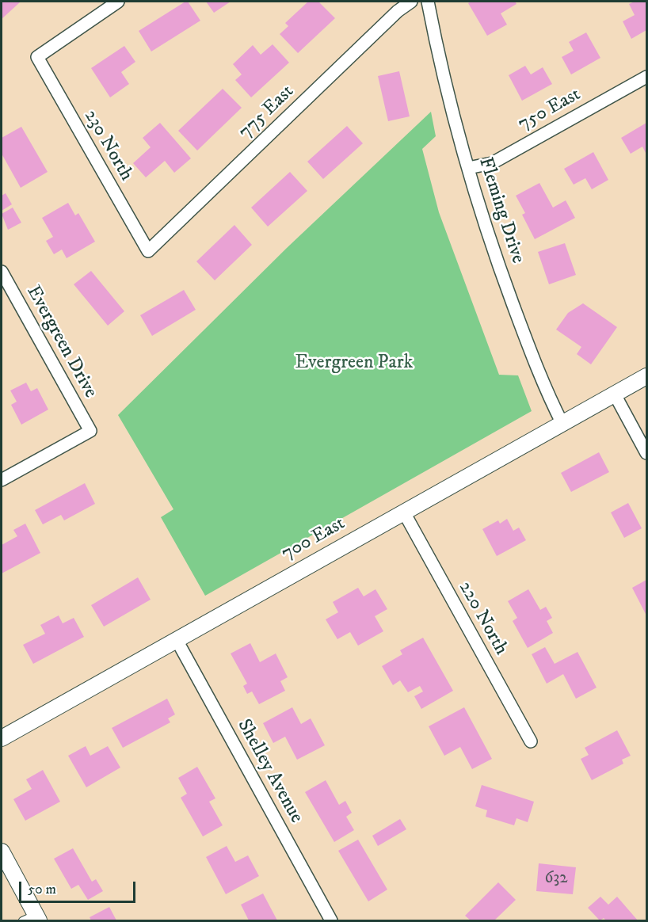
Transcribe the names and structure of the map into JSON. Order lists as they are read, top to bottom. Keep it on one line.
{"streets":{"street":["750 East","775 East","230 North","Fleming Drive","Evergreen Drive","700 East","220 North","Shelley Avenue"]},"crossings":[["750 East","Fleming Drive"],["775 East","230 North"],["Fleming Drive","700 East"],["700 East","220 North"],["700 East","Shelley Avenue"]],"parks":["Evergreen Park"],"house_numbers":["632"],"scale_bar":"50 m"}
